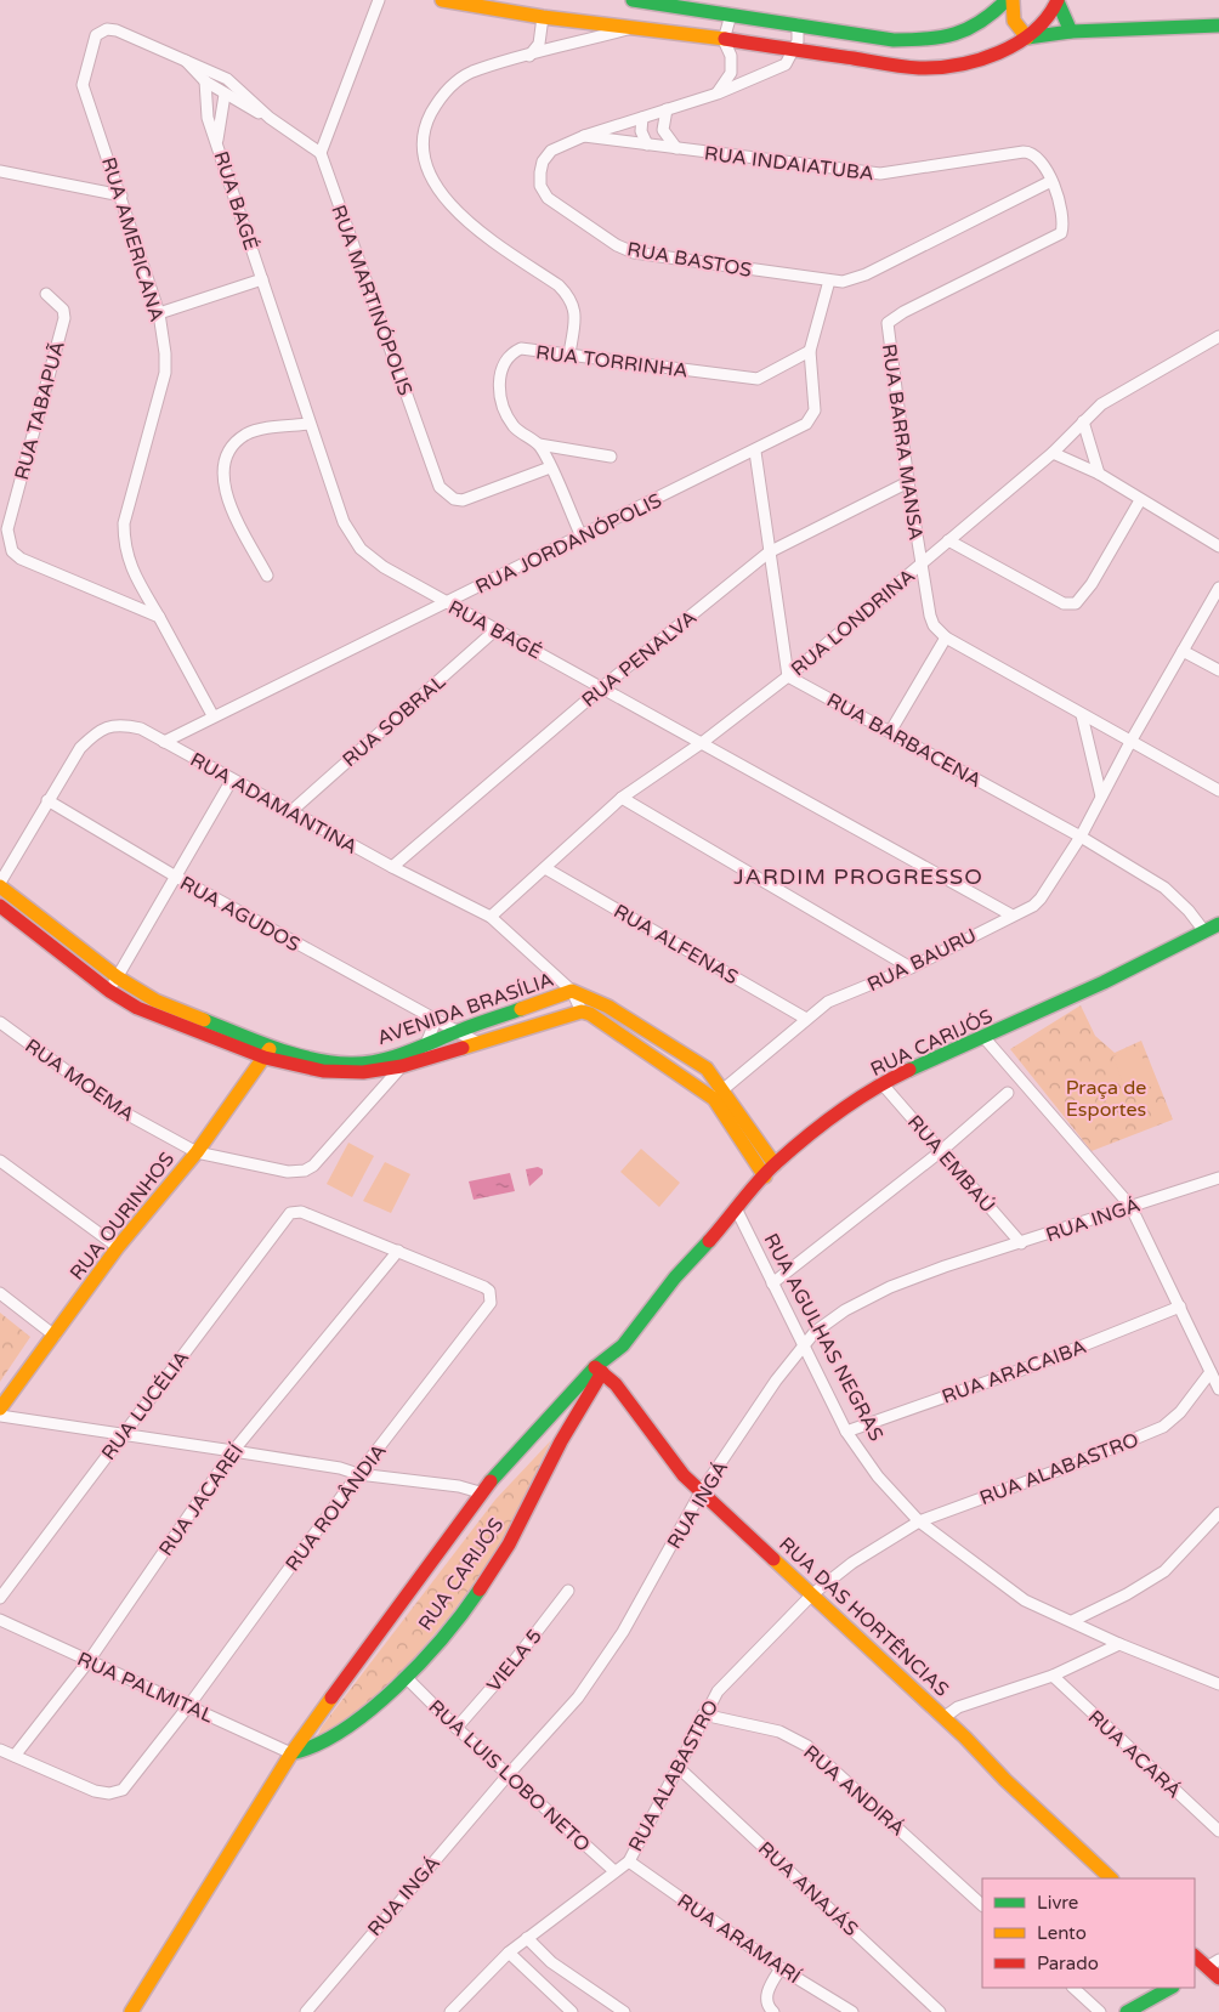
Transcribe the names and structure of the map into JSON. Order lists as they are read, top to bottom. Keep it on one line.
{"streets":{"main road":["AVENIDA BRASÍLIA","RUA CARIJÓS","RUA OURINHOS","RUA DAS HORTÊNCIAS"],"street":["RUA INDAIATUBA","RUA BAGÉ","RUA AMERICANA","RUA BASTOS","RUA MARTINÓPOLIS","RUA TORRINHA","RUA TABAPUÃ","RUA BARRA MANSA","RUA JORDANÓPOLIS","RUA LONDRINA","RUA PENALVA","RUA SOBRAL","RUA BARBACENA","RUA ADAMANTINA","RUA AGUDOS","RUA ALFENAS","RUA BAURU","RUA MOEMA","RUA EMBAÚ","RUA INGÁ","RUA AGULHAS NEGRAS","RUA ARACAIBA","RUA LUCÉLIA","RUA ALABASTRO","RUA JACAREÍ","RUA ROLÂNDIA","VIELA 5","RUA PALMITAL","RUA ACARÁ","RUA LUIS LOBO NETO","RUA ANDIRÁ","RUA ANAJÁS","RUA ARAMARÍ"]},"crossings":[["RUA INDAIATUBA","RUA BASTOS"],["RUA INDAIATUBA","RUA BARRA MANSA"],["RUA BAGÉ","RUA JORDANÓPOLIS"],["RUA BAGÉ","RUA LONDRINA"],["RUA BAGÉ","RUA PENALVA"],["RUA BAGÉ","RUA SOBRAL"],["RUA BAGÉ","RUA BAURU"],["RUA AMERICANA","RUA TABAPUÃ"],["RUA BASTOS","RUA BARRA MANSA"],["RUA BASTOS","RUA JORDANÓPOLIS"],["RUA MARTINÓPOLIS","RUA TORRINHA"],["RUA TORRINHA","RUA JORDANÓPOLIS"],["RUA BARRA MANSA","RUA LONDRINA"],["RUA BARRA MANSA","RUA PENALVA"],["RUA BARRA MANSA","RUA BAURU"],["RUA JORDANÓPOLIS","RUA ADAMANTINA"],["RUA LONDRINA","RUA BARBACENA"],["RUA LONDRINA","RUA ADAMANTINA"],["RUA LONDRINA","RUA ALFENAS"],["RUA PENALVA","RUA ADAMANTINA"],["RUA SOBRAL","RUA ADAMANTINA"],["RUA BARBACENA","RUA BAURU"],["RUA BARBACENA","RUA CARIJÓS"],["RUA ADAMANTINA","RUA AGUDOS"],["RUA ADAMANTINA","AVENIDA BRASÍLIA"],["RUA AGUDOS","AVENIDA BRASÍLIA"],["RUA ALFENAS","RUA BAURU"],["RUA BAURU","AVENIDA BRASÍLIA"],["AVENIDA BRASÍLIA","RUA CARIJÓS"],["AVENIDA BRASÍLIA","RUA MOEMA"],["AVENIDA BRASÍLIA","RUA OURINHOS"],["RUA CARIJÓS","RUA EMBAÚ"],["RUA CARIJÓS","RUA AGULHAS NEGRAS"],["RUA CARIJÓS","RUA DAS HORTÊNCIAS"],["RUA CARIJÓS","RUA PALMITAL"],["RUA CARIJÓS","RUA LUIS LOBO NETO"],["RUA MOEMA","RUA OURINHOS"],["RUA EMBAÚ","RUA INGÁ"],["RUA INGÁ","RUA AGULHAS NEGRAS"],["RUA INGÁ","RUA DAS HORTÊNCIAS"],["RUA INGÁ","RUA LUIS LOBO NETO"],["RUA AGULHAS NEGRAS","RUA ARACAIBA"],["RUA AGULHAS NEGRAS","RUA ALABASTRO"],["RUA LUCÉLIA","RUA ROLÂNDIA"],["RUA ALABASTRO","RUA DAS HORTÊNCIAS"],["RUA ALABASTRO","RUA LUIS LOBO NETO"],["RUA ALABASTRO","RUA ANDIRÁ"],["RUA ALABASTRO","RUA ANAJÁS"],["RUA ALABASTRO","RUA ARAMARÍ"],["RUA JACAREÍ","RUA ROLÂNDIA"],["RUA JACAREÍ","RUA PALMITAL"],["RUA ROLÂNDIA","RUA PALMITAL"],["VIELA 5","RUA LUIS LOBO NETO"]],"districts":["JARDIM PROGRESSO"],"parks":["Praça de Esportes"],"legend":["Livre","Lento","Parado"]}
